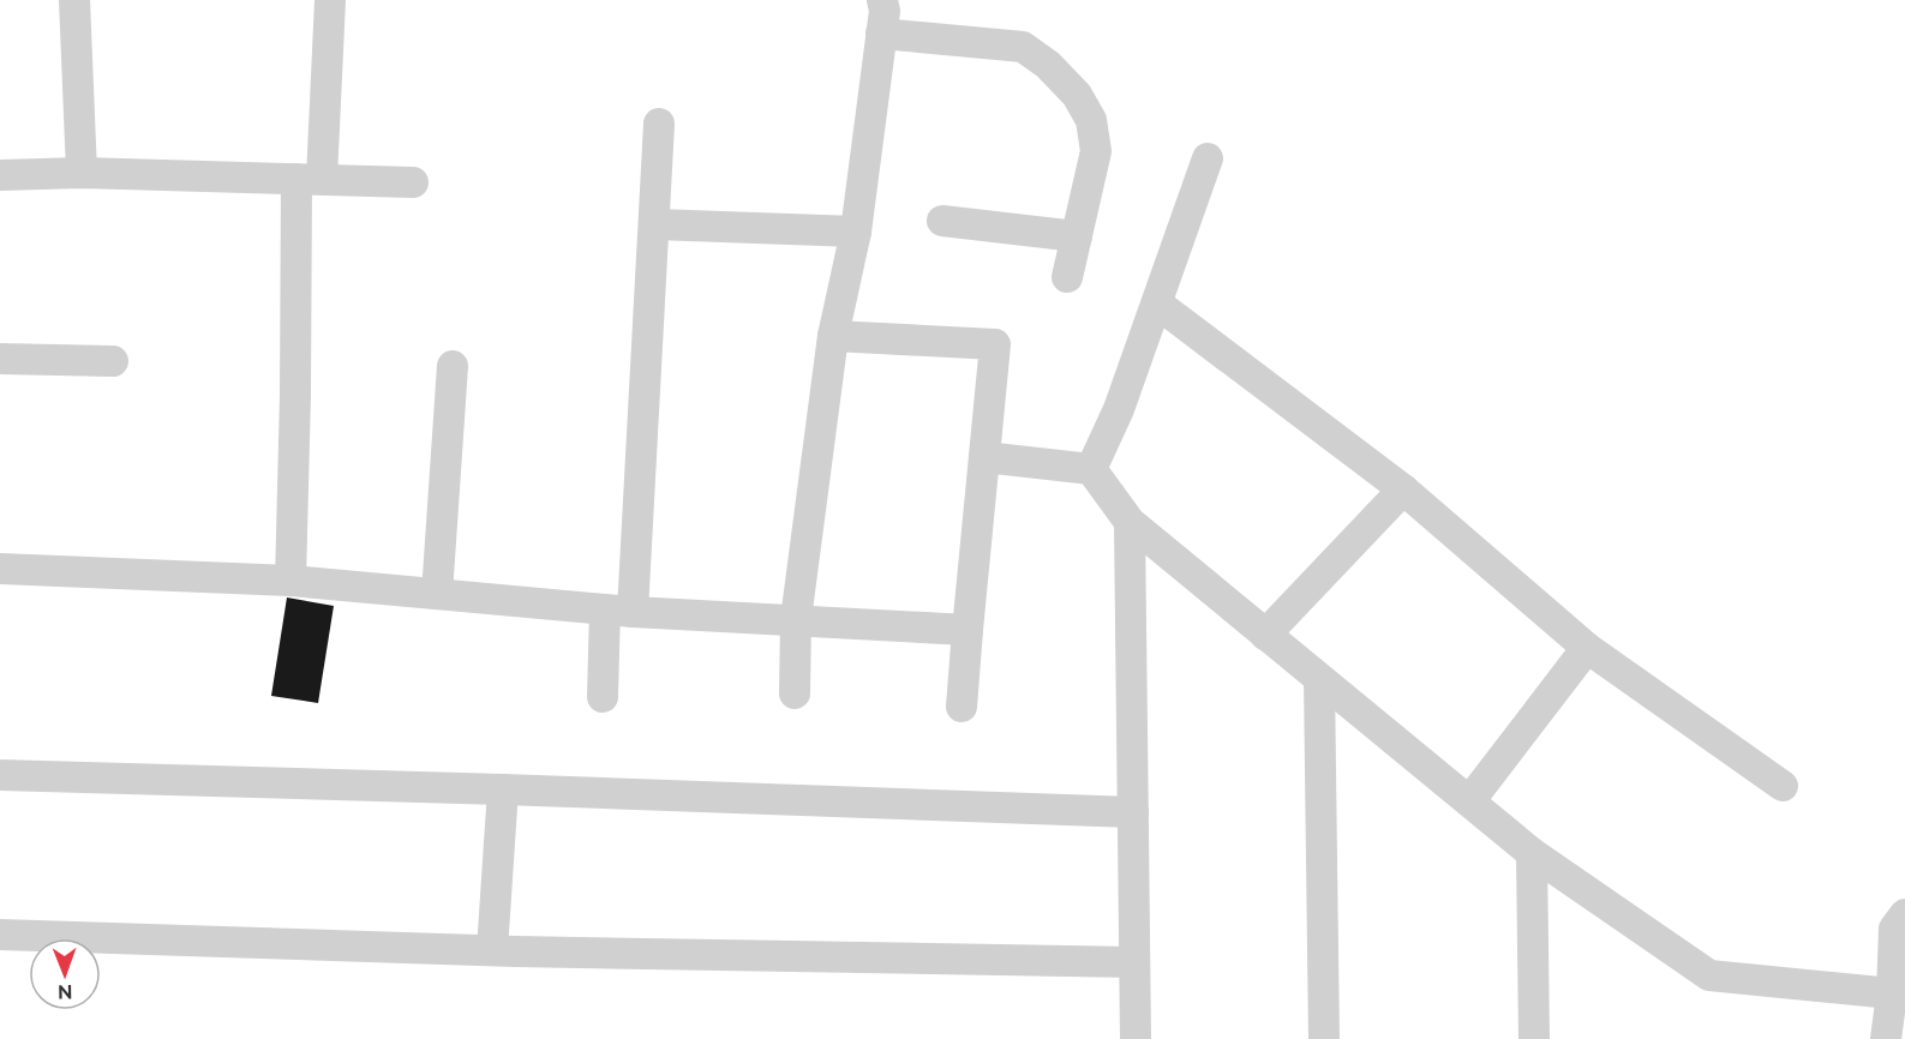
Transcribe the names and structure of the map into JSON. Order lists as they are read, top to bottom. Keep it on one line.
{"north":"bottom"}
